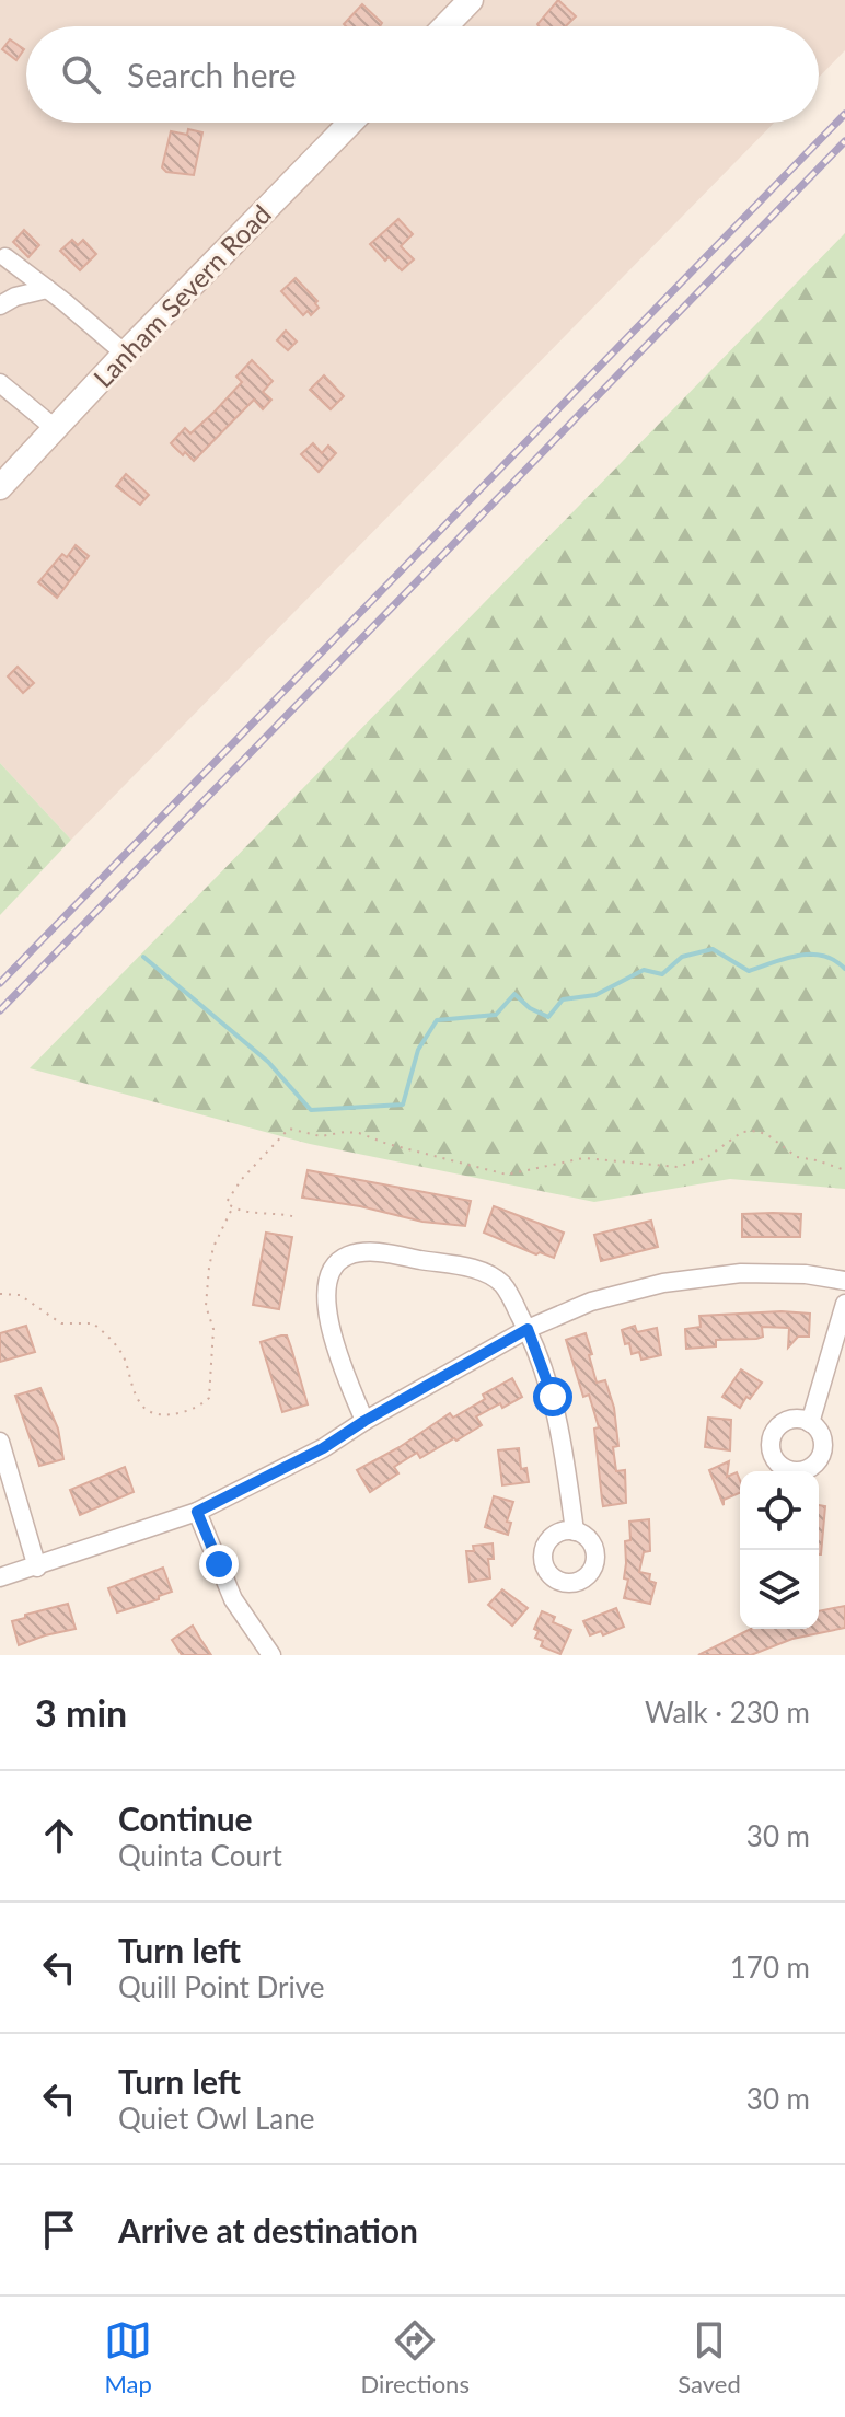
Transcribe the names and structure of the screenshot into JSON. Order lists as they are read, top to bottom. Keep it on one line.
{"streets":{"main road":["Lanham Severn Road"]},"page":{"search":"Search here","heading":["3 min","Walk · 230 m"],"list":[["Continue","Quinta Court","30 m"],["Turn left","Quill Point Drive","170 m"],["Turn left","Quiet Owl Lane","30 m"],"Arrive at destination"],"nav":["Map","Directions","Saved"]}}
